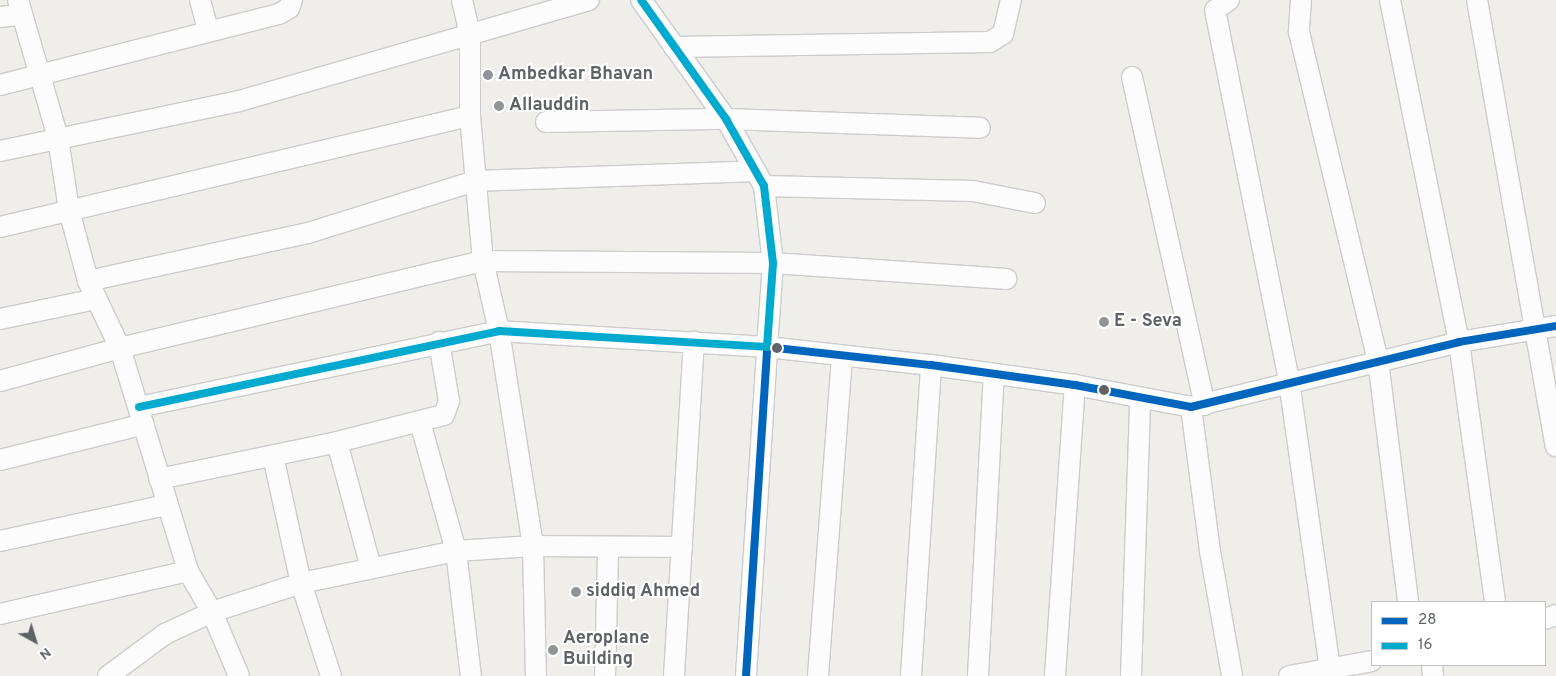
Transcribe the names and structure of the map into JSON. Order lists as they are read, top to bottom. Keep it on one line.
{"places":["Ambedkar Bhavan","Allauddin","E - Seva","siddiq Ahmed","Aeroplane Building"],"lines":["transit line 16","transit line 28"],"legend":["28","16"],"north":"bottom right"}
